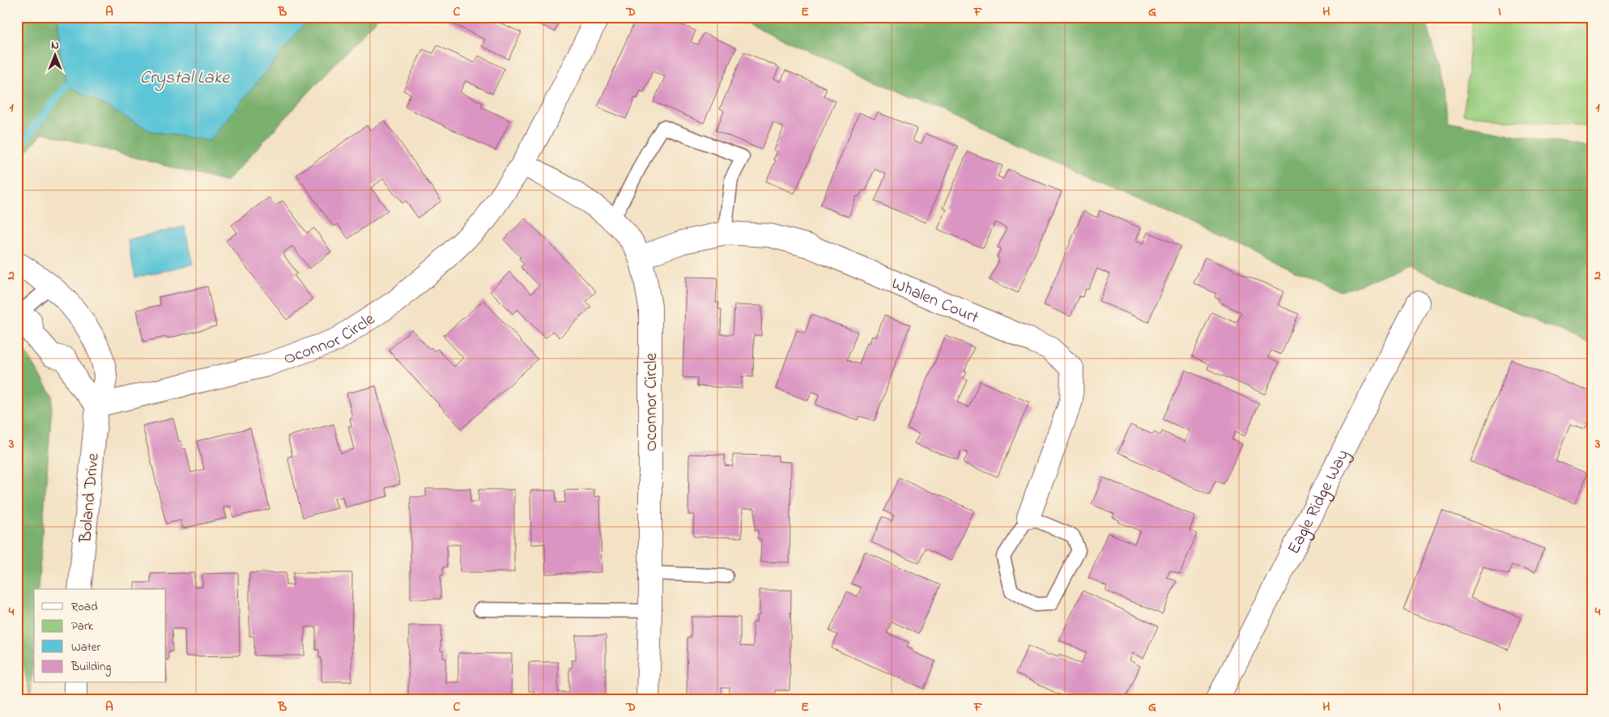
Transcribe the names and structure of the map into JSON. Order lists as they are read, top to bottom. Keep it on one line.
{"streets":{"street":["Whalen Court","Oconnor Circle","Boland Drive","Eagle Ridge Way"]},"crossings":[["Whalen Court","Oconnor Circle"],["Oconnor Circle","Boland Drive"]],"water":["Crystal Lake"],"legend":["Road","Park","Water","Building"],"north":"top","grid":{"columns":["A","B","C","D","E","F","G","H","I"],"rows":["1","2","3","4"]}}
